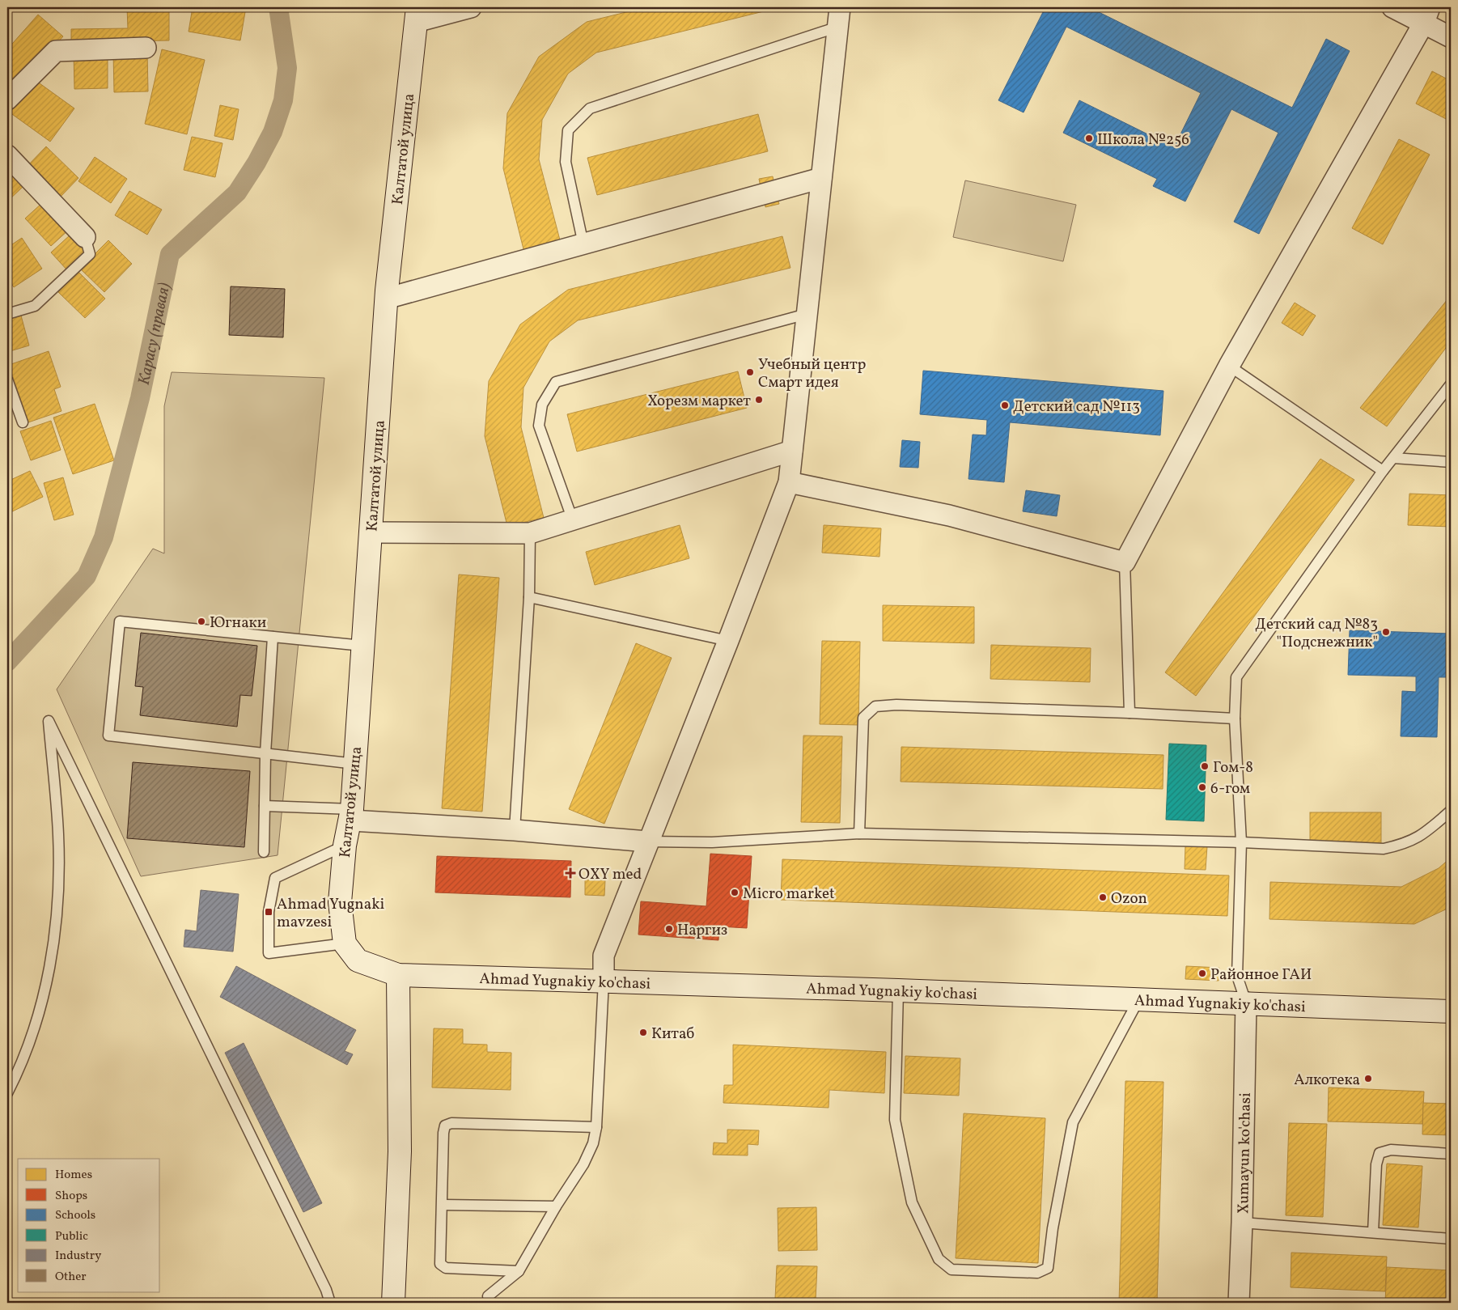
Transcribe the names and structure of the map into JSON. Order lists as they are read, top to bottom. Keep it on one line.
{"streets":{"street":["Калтатой улица","Ahmad Yugnakiy ko'chasi","Xumayun ko'chasi"]},"crossings":[["Калтатой улица","Ahmad Yugnakiy ko'chasi"],["Ahmad Yugnakiy ko'chasi","Xumayun ko'chasi"]],"water":["Карасу (правая)"],"places":{"other":["Школа №256","Учебный центр Смарт идея","Хорезм маркет","Детский сад №113","Югнаки","Детский сад №83 \"Подснежник\"","Гом-8","6-гом","Micro market","Ozon","Наргиз","Районное ГАИ","Китаб","Алкотека"],"health":["OXY med"],"transit":["Ahmad Yugnaki mavzesi"]},"legend":["Homes","Shops","Schools","Public","Industry","Other"]}
